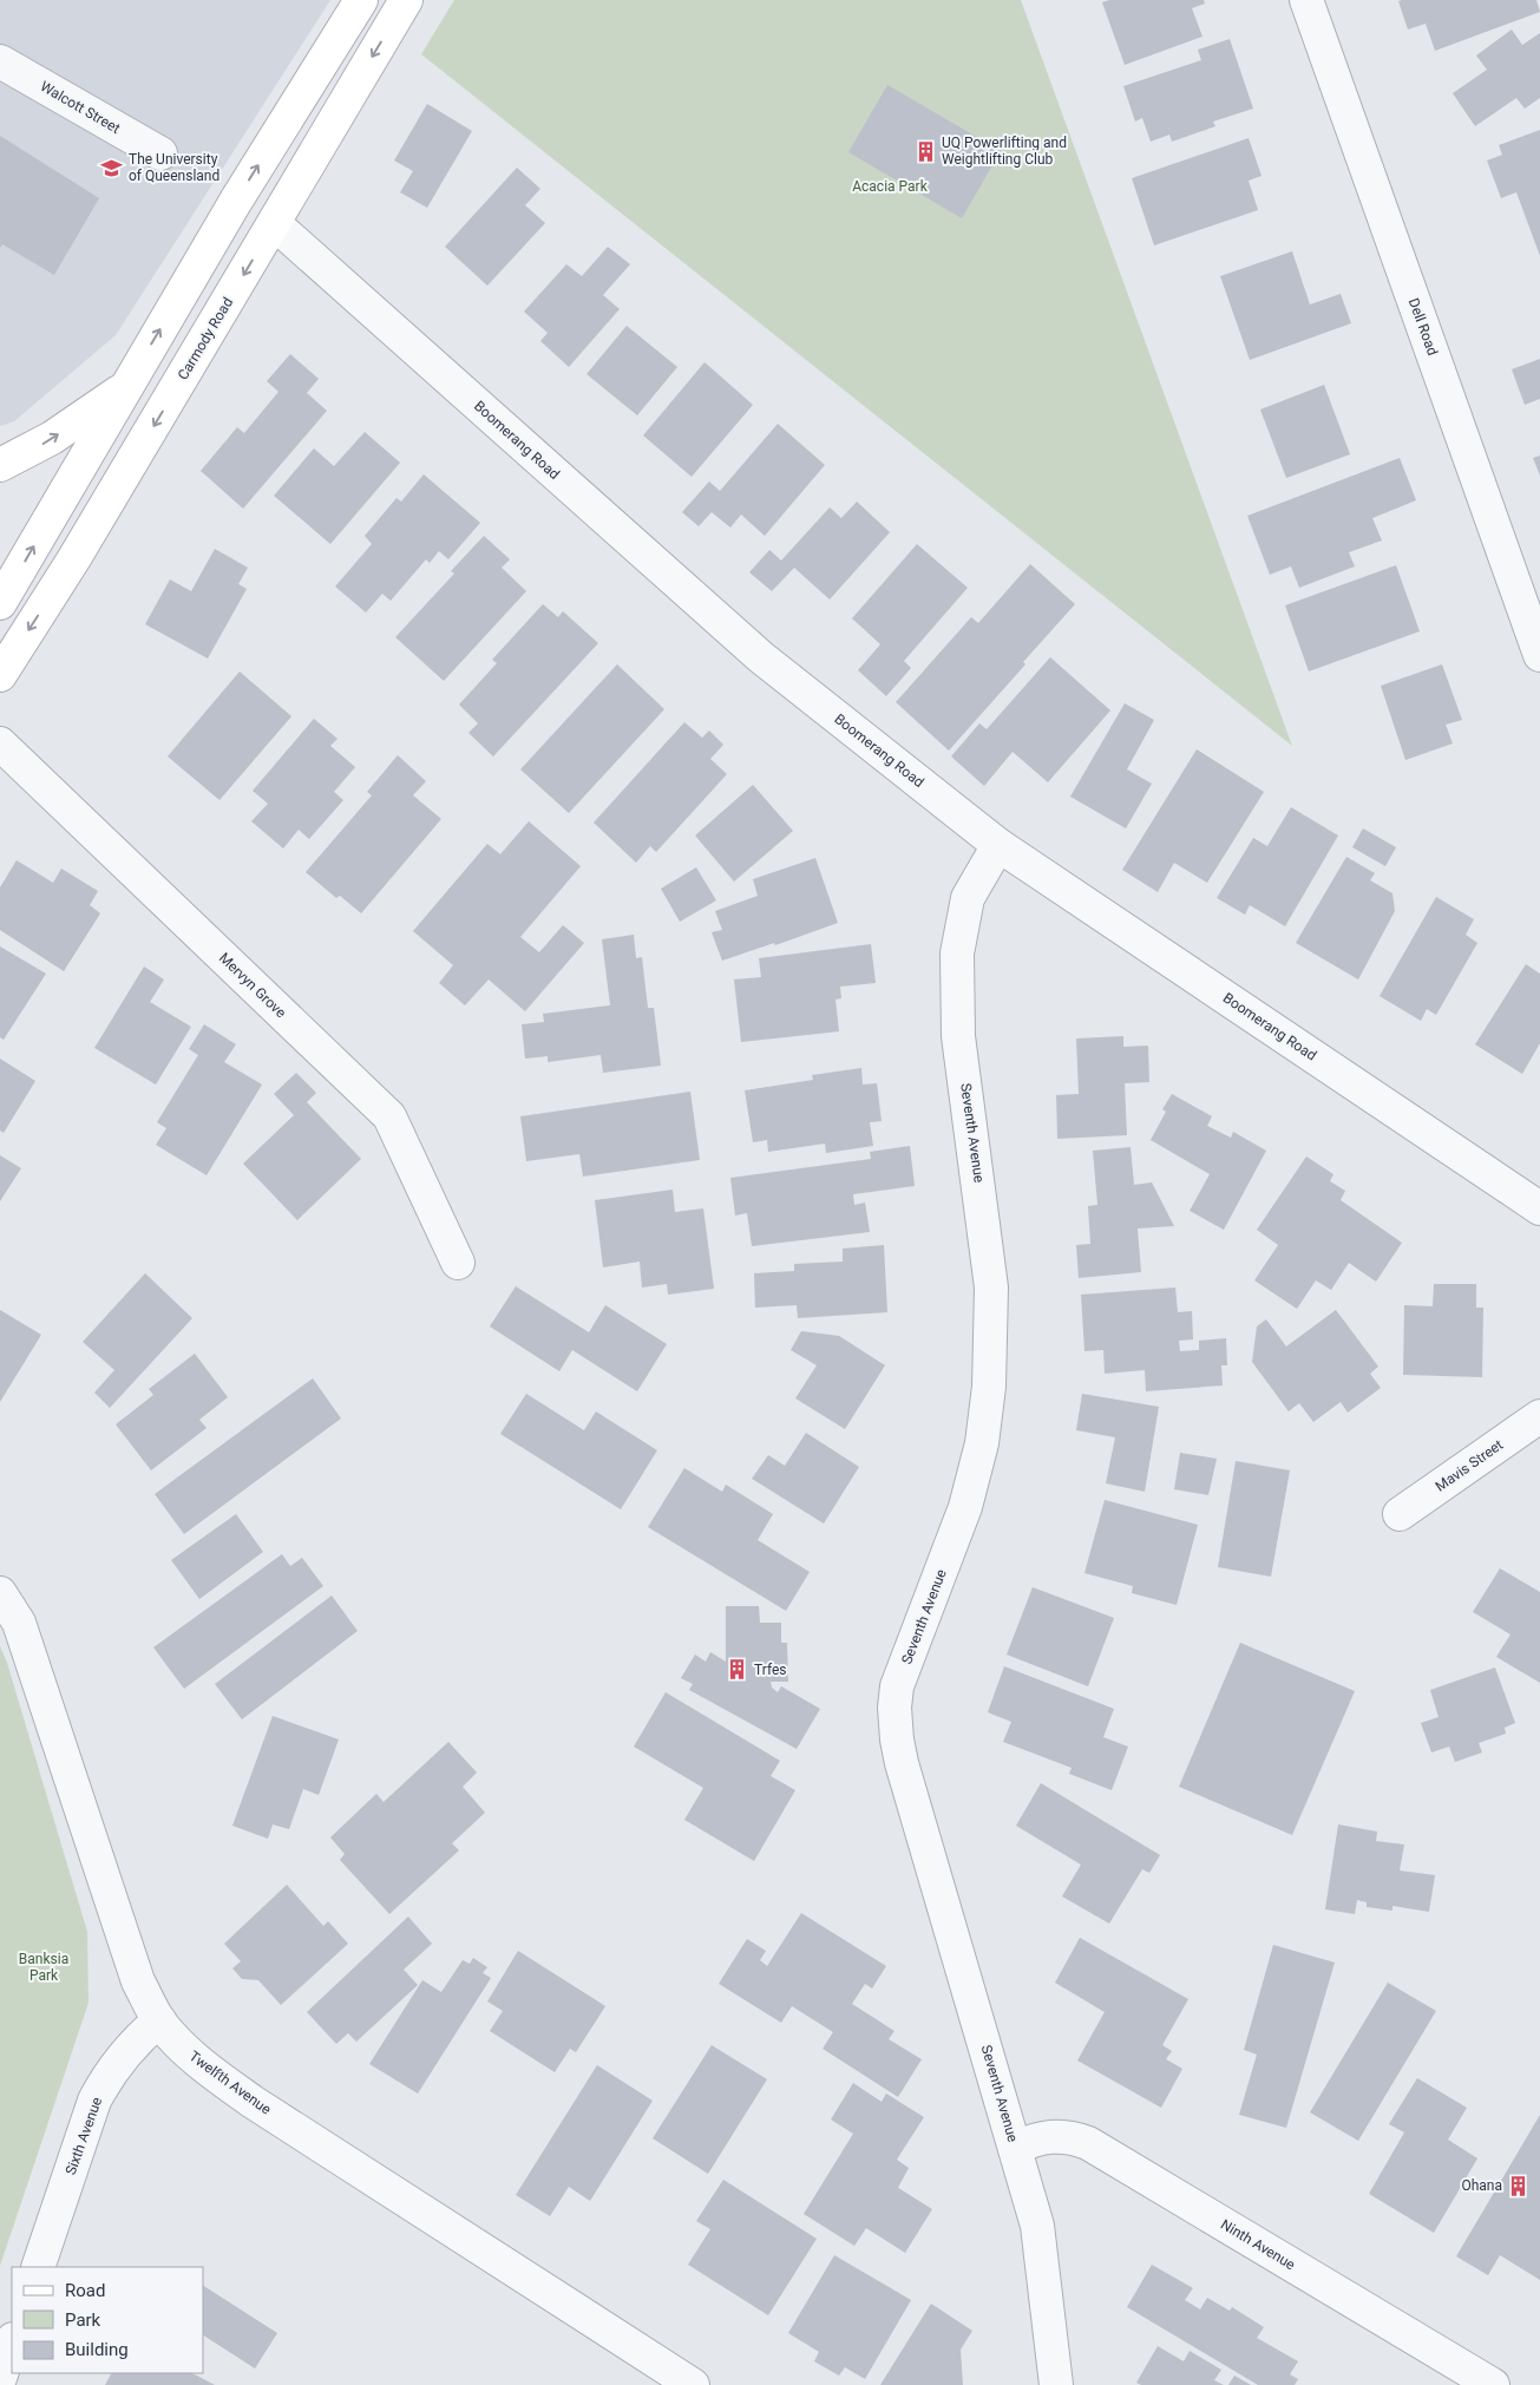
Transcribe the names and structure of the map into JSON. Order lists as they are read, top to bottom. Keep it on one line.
{"streets":{"main road":["Carmody Road"],"street":["Walcott Street","Dell Road","Boomerang Road","Mervyn Grove","Seventh Avenue","Mavis Street","Twelfth Avenue","Sixth Avenue","Ninth Avenue"]},"crossings":[["Carmody Road","Boomerang Road"],["Boomerang Road","Seventh Avenue"],["Seventh Avenue","Ninth Avenue"],["Twelfth Avenue","Sixth Avenue"]],"parks":["Acacia Park","Banksia Park"],"places":{"building":["UQ Powerlifting and Weightlifting Club","Trfes","Ohana"],"school or university":["The University of Queensland"]},"legend":["Road","Park","Building"]}
